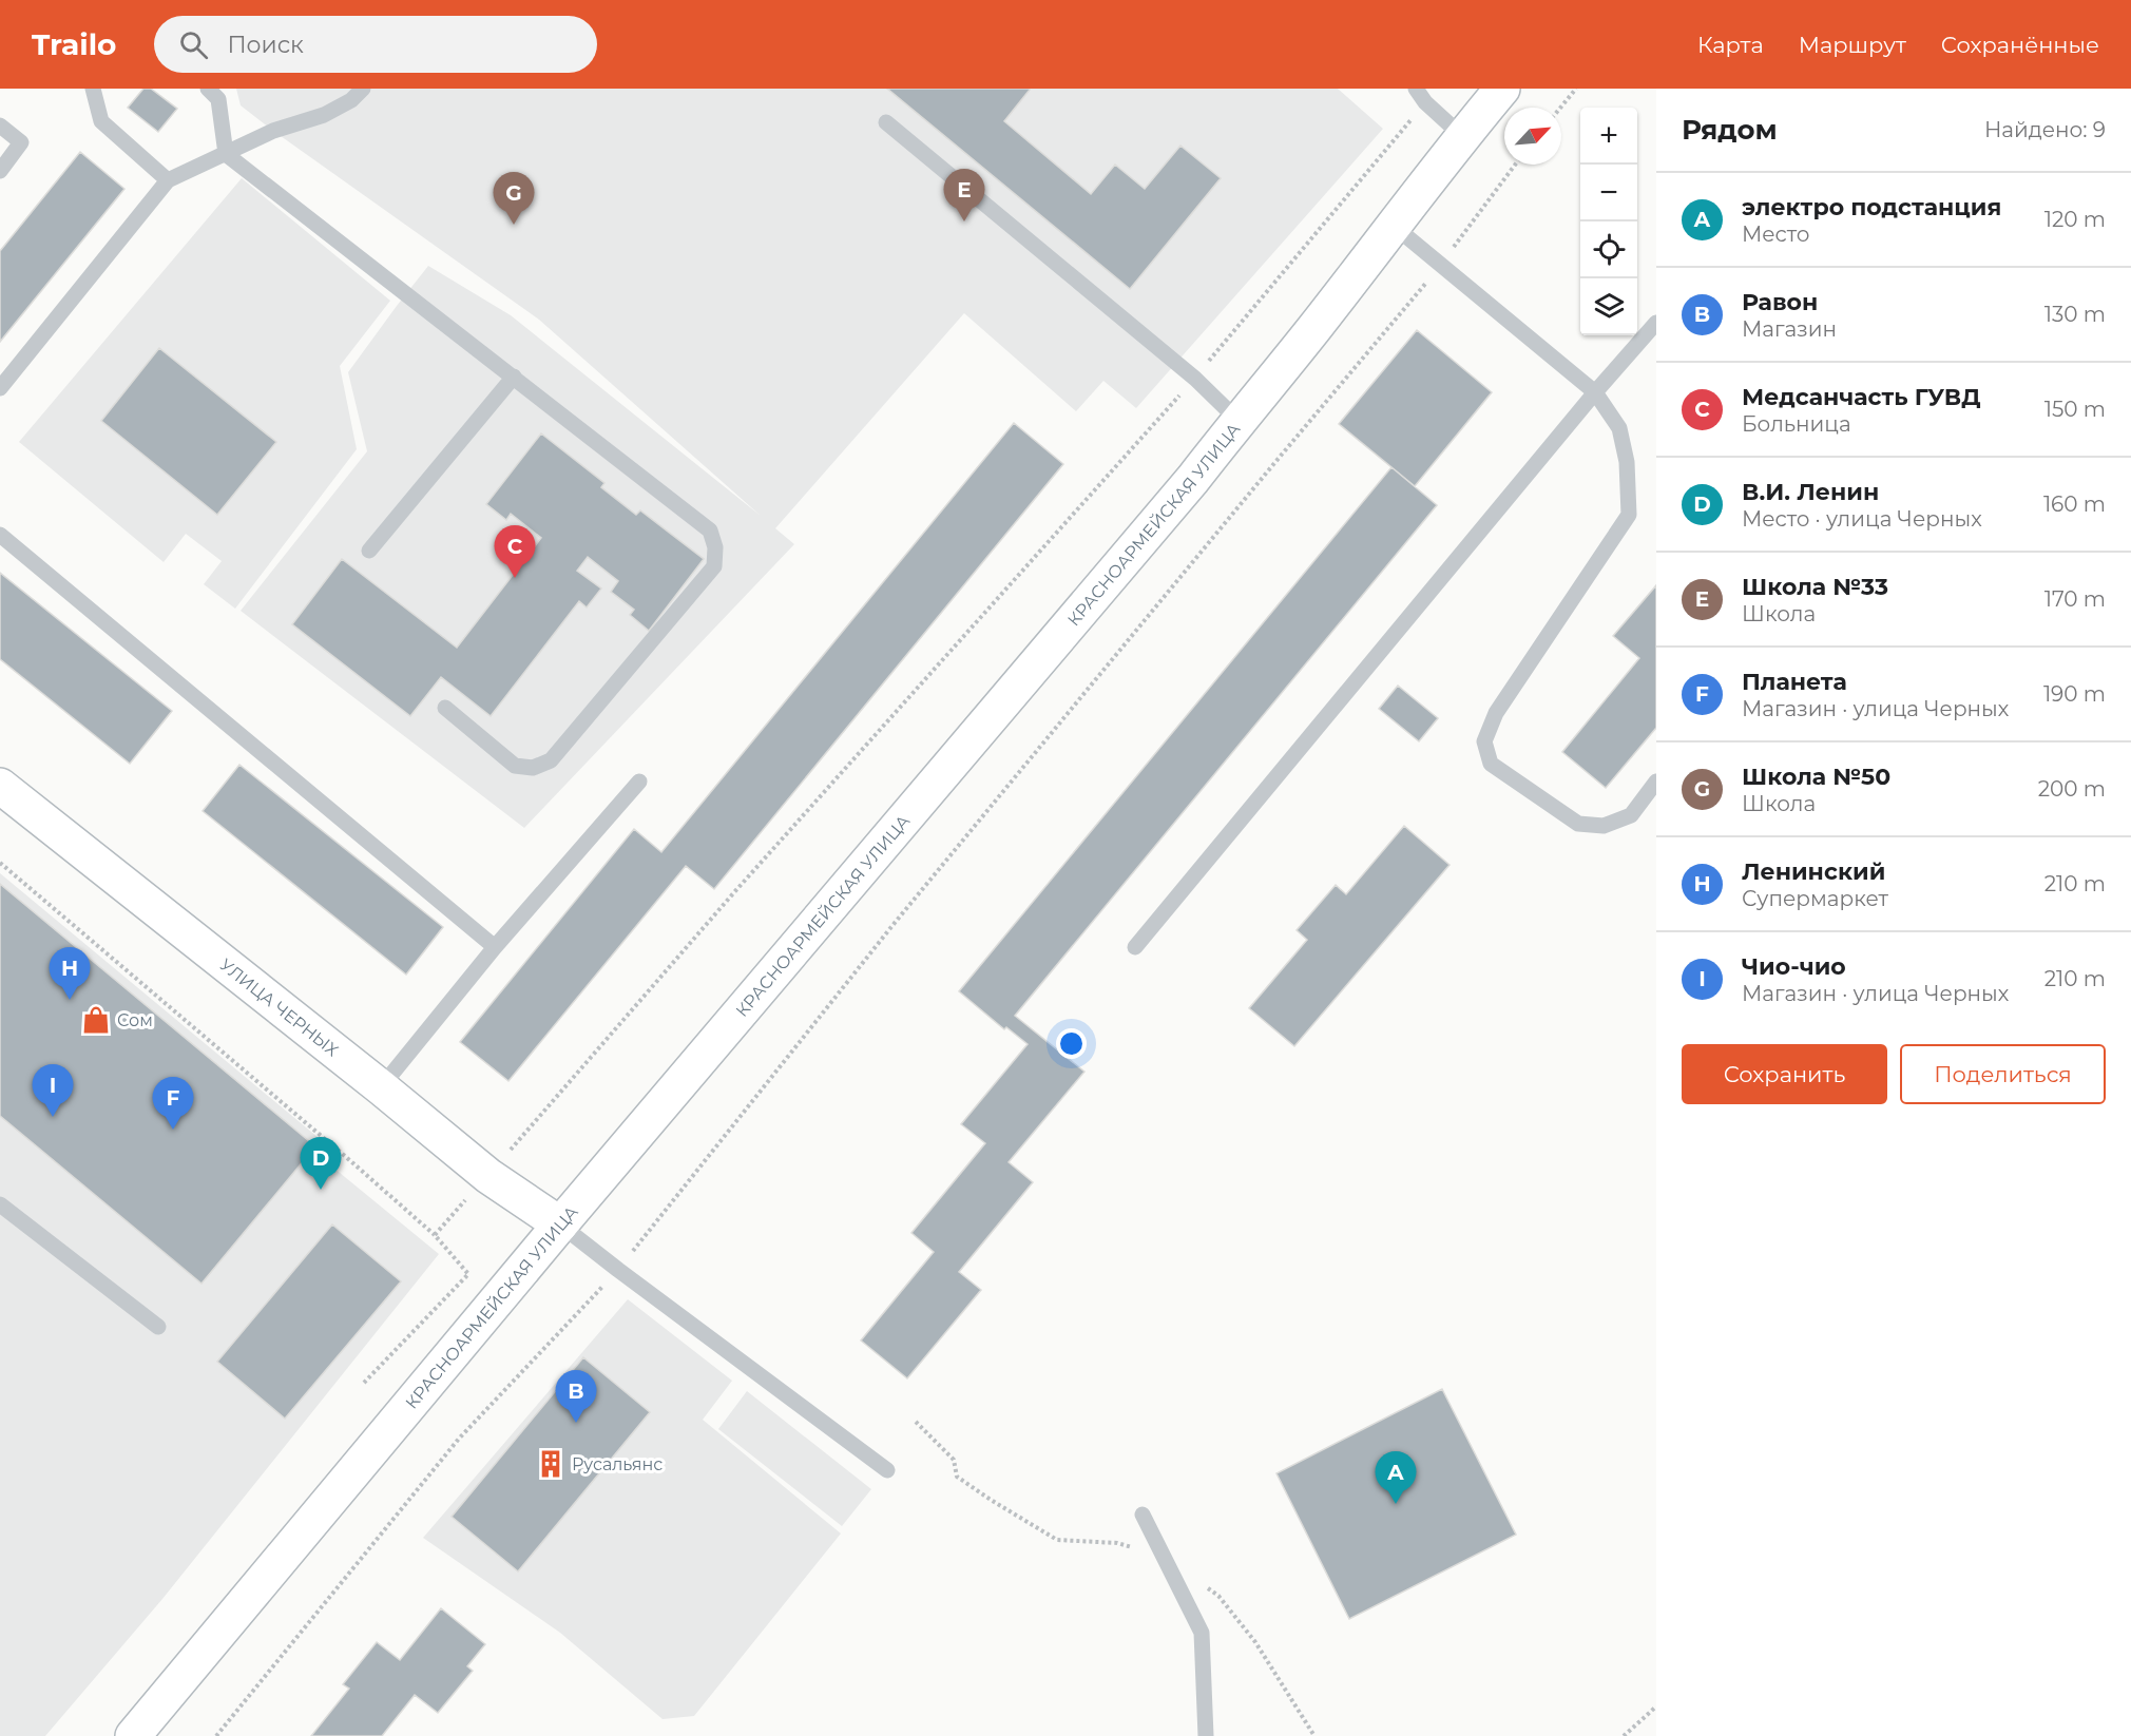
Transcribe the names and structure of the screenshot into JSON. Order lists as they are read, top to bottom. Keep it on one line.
{"streets":{"street":["КРАСНОАРМЕЙСКАЯ УЛИЦА","УЛИЦА ЧЕРНЫХ"]},"crossings":[["КРАСНОАРМЕЙСКАЯ УЛИЦА","УЛИЦА ЧЕРНЫХ"]],"places":{"shop":["Сом"],"building":["Русальянс"]},"north":"top right","page":{"header":"Trailo","search":"Поиск","nav":["Карта","Маршрут","Сохранённые"],"heading":["Рядом","Найдено: 9"],"map_buttons":["+","−"],"pins":["E","G","C","H","I","F","D","B","A"],"list":[{"mark":"A","name":"электро подстанция","note":"Место","value":"120 m"},{"mark":"B","name":"Равон","note":"Магазин","value":"130 m"},{"mark":"C","name":"Медсанчасть ГУВД","note":"Больница","value":"150 m"},{"mark":"D","name":"В.И. Ленин","note":"Место · улица Черных","value":"160 m"},{"mark":"E","name":"Школа №33","note":"Школа","value":"170 m"},{"mark":"F","name":"Планета","note":"Магазин · улица Черных","value":"190 m"},{"mark":"G","name":"Школа №50","note":"Школа","value":"200 m"},{"mark":"H","name":"Ленинский","note":"Супермаркет","value":"210 m"},{"mark":"I","name":"Чио-чио","note":"Магазин · улица Черных","value":"210 m"}],"buttons":["Сохранить","Поделиться"]}}
